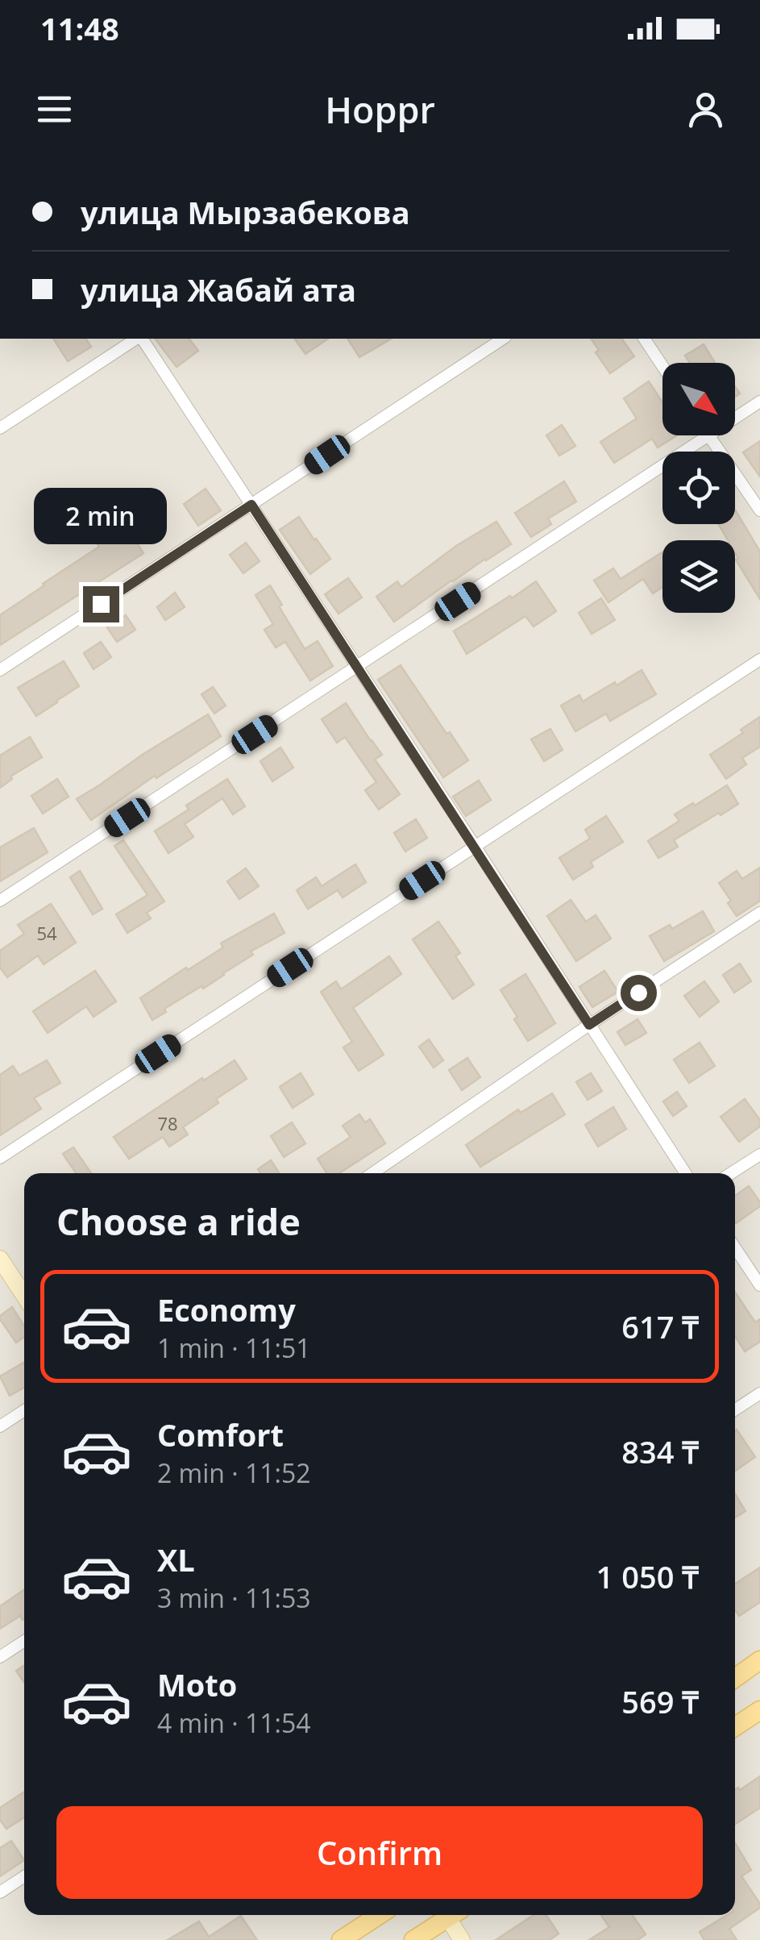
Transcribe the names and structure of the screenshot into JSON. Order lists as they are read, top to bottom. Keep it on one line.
{"house_numbers":["54","78"],"north":"bottom right","page":{"status":"11:48","header":"Hoppr","banner":["улица Мырзабекова","улица Жабай ата"],"bubble":"2 min","heading":"Choose a ride","list":[{"name":"Economy","note":"1 min · 11:51","value":"617 ₸"},{"name":"Comfort","note":"2 min · 11:52","value":"834 ₸"},{"name":"XL","note":"3 min · 11:53","value":"1 050 ₸"},{"name":"Moto","note":"4 min · 11:54","value":"569 ₸"}],"buttons":"Confirm"}}
